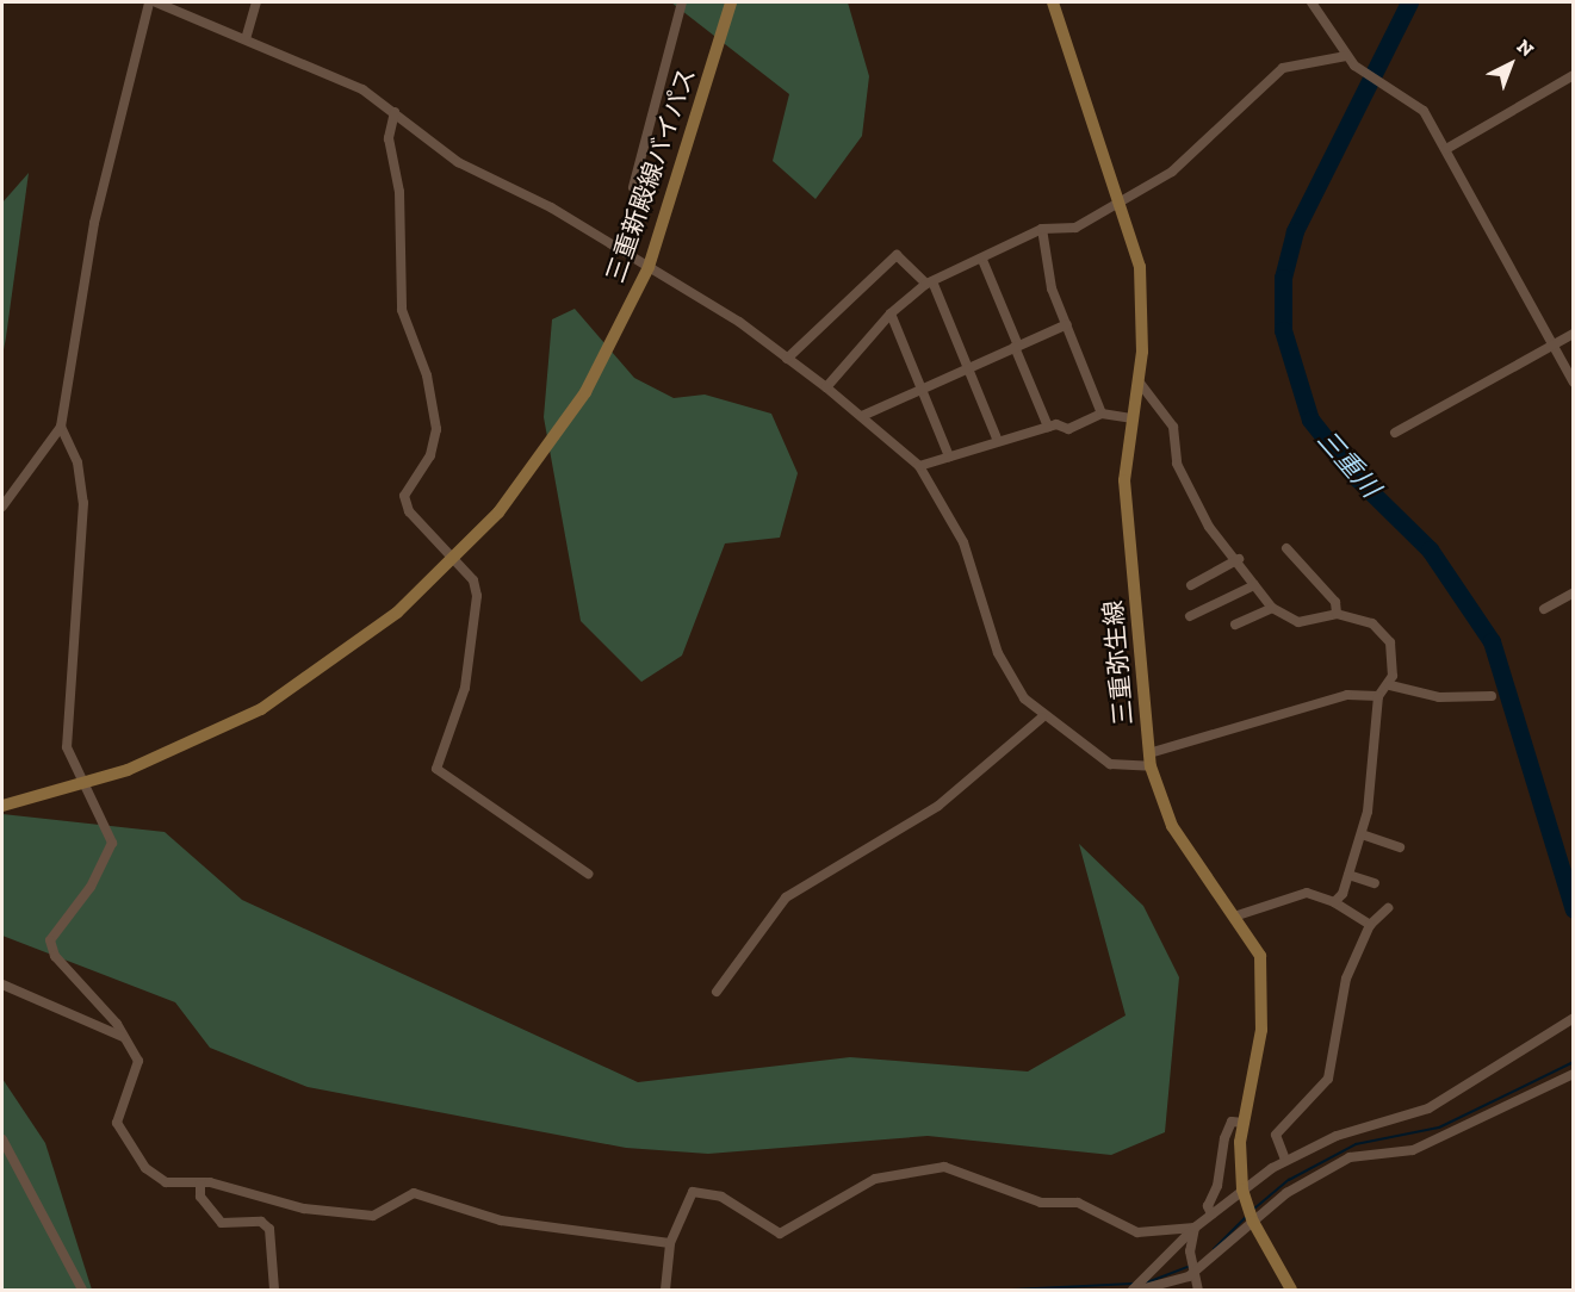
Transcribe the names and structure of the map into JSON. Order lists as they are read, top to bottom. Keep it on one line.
{"streets":{"main road":["三重新殿線バイパス","三重弥生線"]},"water":["三重川"],"north":"top right"}
